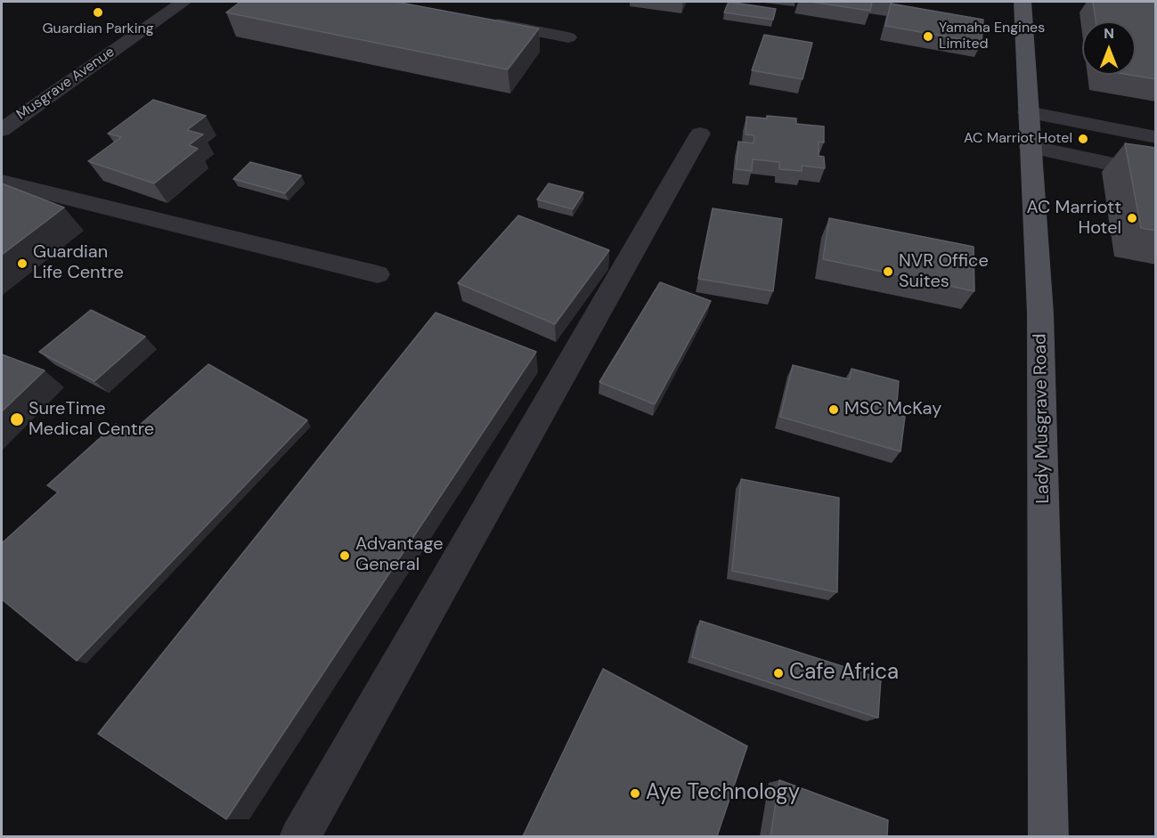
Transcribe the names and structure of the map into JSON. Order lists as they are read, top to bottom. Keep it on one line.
{"streets":{"main road":["Lady Musgrave Road"],"street":["Musgrave Avenue"]},"places":["Guardian Parking","Yamaha Engines Limited","AC Marriot Hotel","AC Marriott Hotel","Guardian Life Centre","NVR Office Suites","MSC McKay","SureTime Medical Centre","Advantage General","Cafe Africa","Aye Technology"],"north":"top"}
